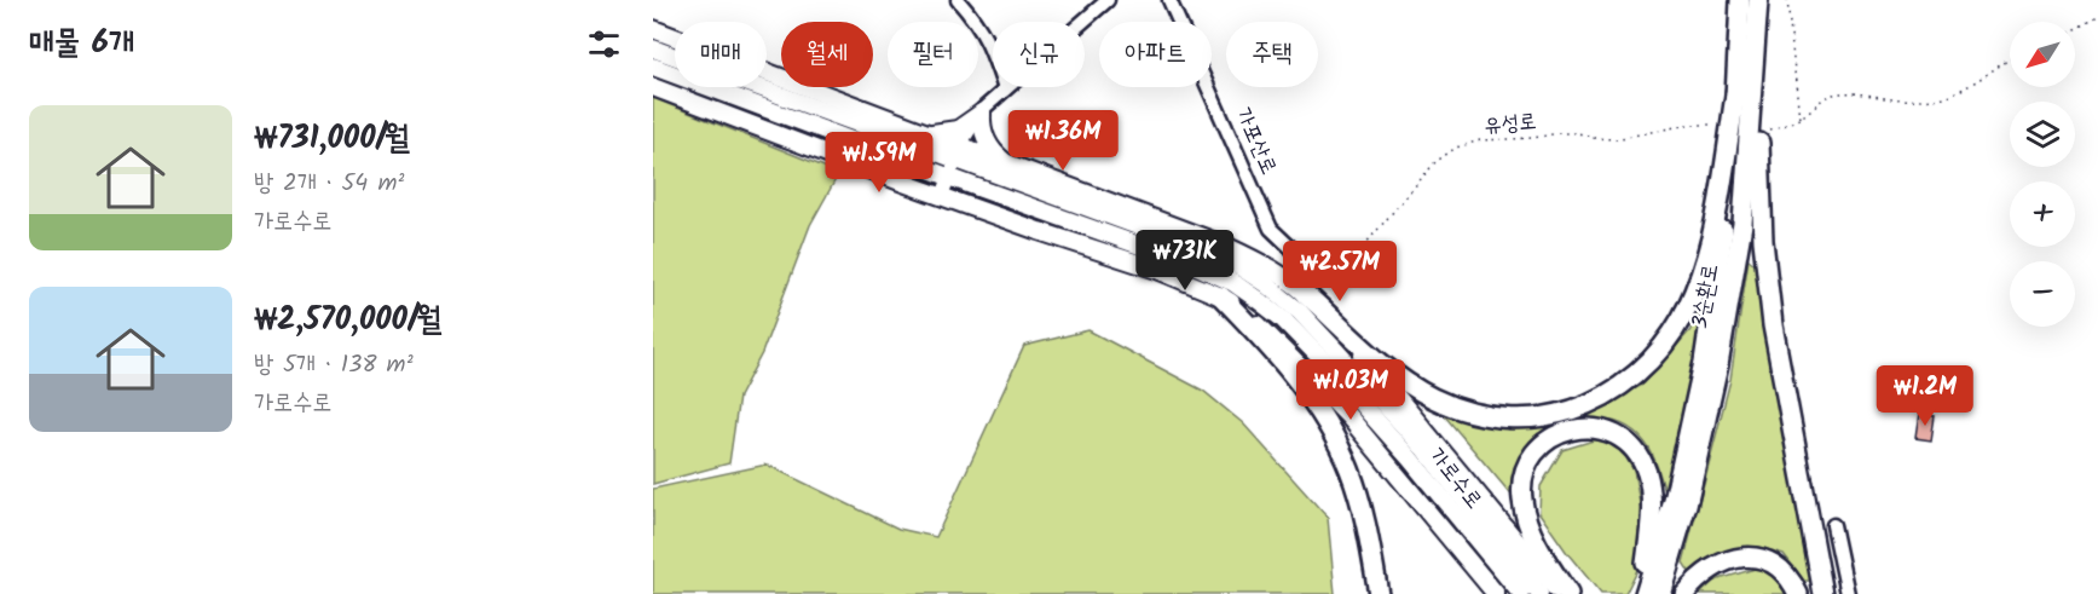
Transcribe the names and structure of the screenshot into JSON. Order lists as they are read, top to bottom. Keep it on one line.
{"streets":{"highway":["3순환로"],"main road":["가로수로"],"street":["가포산로"],"path":["유성로"]},"crossings":[["유성로","가포산로"]],"north":"bottom left","page":{"heading":"매물 6개","map_buttons":["+","−"],"chip":["매매","월세","필터","신규","아파트","주택"],"list":[{"name":"₩731,000/월","note":"방 2개 · 54 m² · 가로수로"},{"name":"₩2,570,000/월","note":"방 5개 · 138 m² · 가로수로"}],"price":["₩1.36M","₩1.59M","₩731K","₩2.57M","₩1.03M","₩1.2M"]}}
